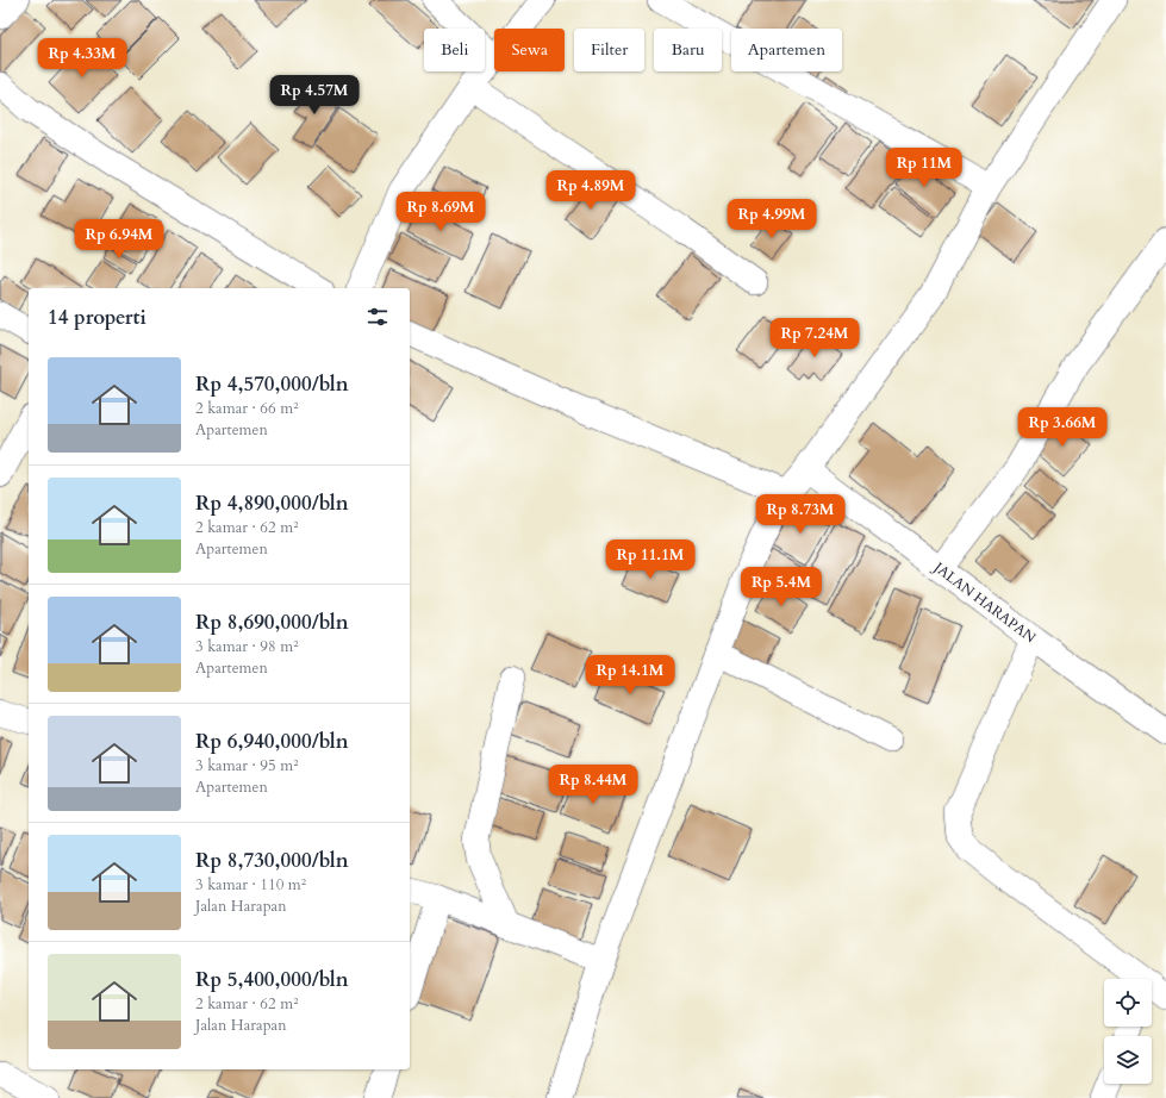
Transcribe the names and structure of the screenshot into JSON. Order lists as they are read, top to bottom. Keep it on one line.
{"streets":{"street":["JALAN HARAPAN"]},"page":{"chip":["Beli","Sewa","Filter","Baru","Apartemen"],"price":["Rp 4.33M","Rp 4.57M","Rp 11M","Rp 4.89M","Rp 8.69M","Rp 4.99M","Rp 6.94M","Rp 7.24M","Rp 3.66M","Rp 8.73M","Rp 11.1M","Rp 5.4M","Rp 14.1M","Rp 8.44M"],"heading":"14 properti","list":[{"name":"Rp 4,570,000/bln","note":"2 kamar · 66 m² · Apartemen"},{"name":"Rp 4,890,000/bln","note":"2 kamar · 62 m² · Apartemen"},{"name":"Rp 8,690,000/bln","note":"3 kamar · 98 m² · Apartemen"},{"name":"Rp 6,940,000/bln","note":"3 kamar · 95 m² · Apartemen"},{"name":"Rp 8,730,000/bln","note":"3 kamar · 110 m² · Jalan Harapan"},{"name":"Rp 5,400,000/bln","note":"2 kamar · 62 m² · Jalan Harapan"}]}}
